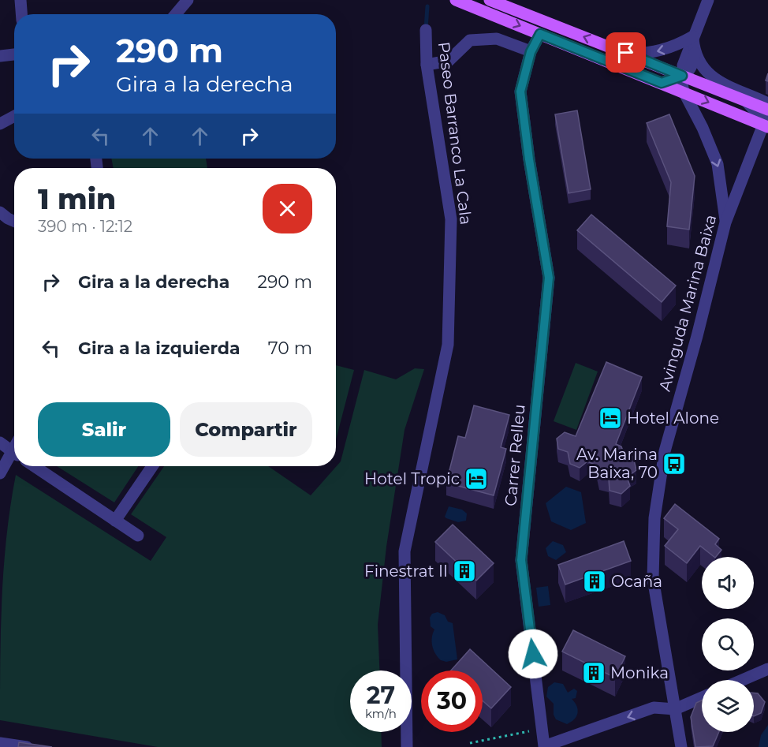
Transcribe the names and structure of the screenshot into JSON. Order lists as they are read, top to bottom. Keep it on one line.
{"streets":{"street":["Paseo Barranco La Cala","Avinguda Marina Baixa","Carrer Relleu"]},"crossings":[["Avinguda Marina Baixa","Carrer Relleu"]],"places":{"hotel":["Hotel Alone","Hotel Tropic"],"bus stop":["Av. Marina Baixa, 70"],"building":["Finestrat II","Ocaña","Monika"]},"page":{"turn":["290 m","Gira a la derecha"],"heading":["1 min","390 m · 12:12"],"list":[{"name":"Gira a la derecha","value":"290 m"},{"name":"Gira a la izquierda","value":"70 m"}],"buttons":["Salir","Compartir"],"speed":"27 km/h","limit":"30"}}
